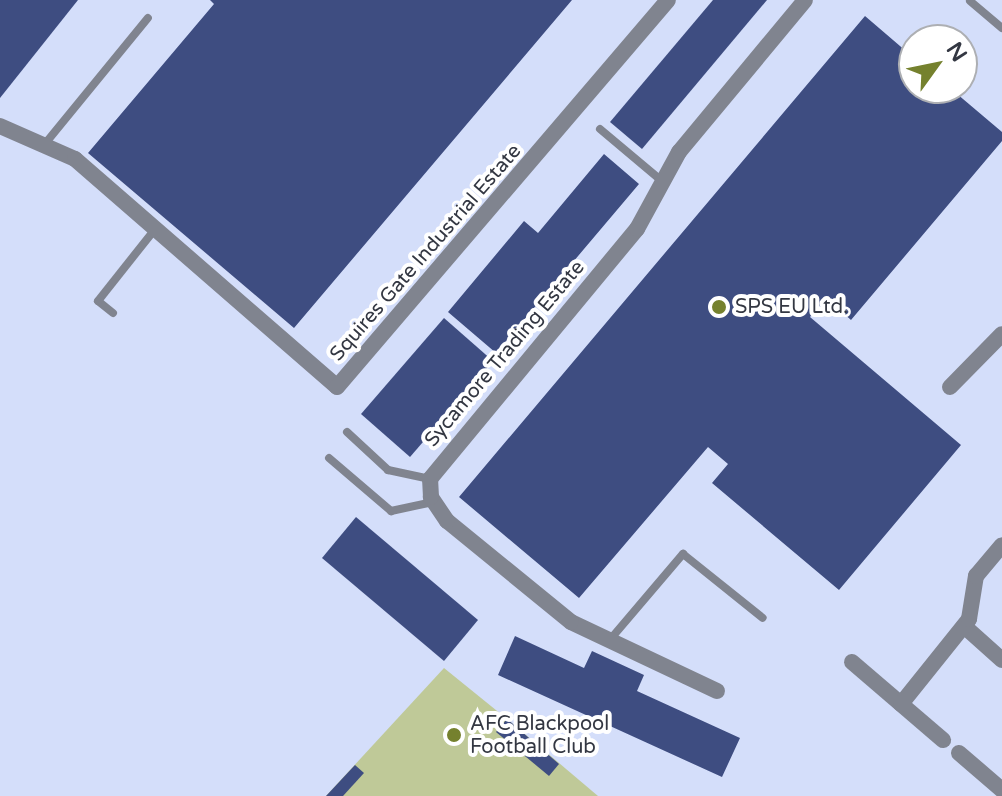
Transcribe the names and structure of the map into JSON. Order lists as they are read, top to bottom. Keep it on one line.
{"streets":{"street":["Squires Gate Industrial Estate","Sycamore Trading Estate"]},"places":["SPS EU Ltd.","AFC Blackpool Football Club"],"north":"top right"}
